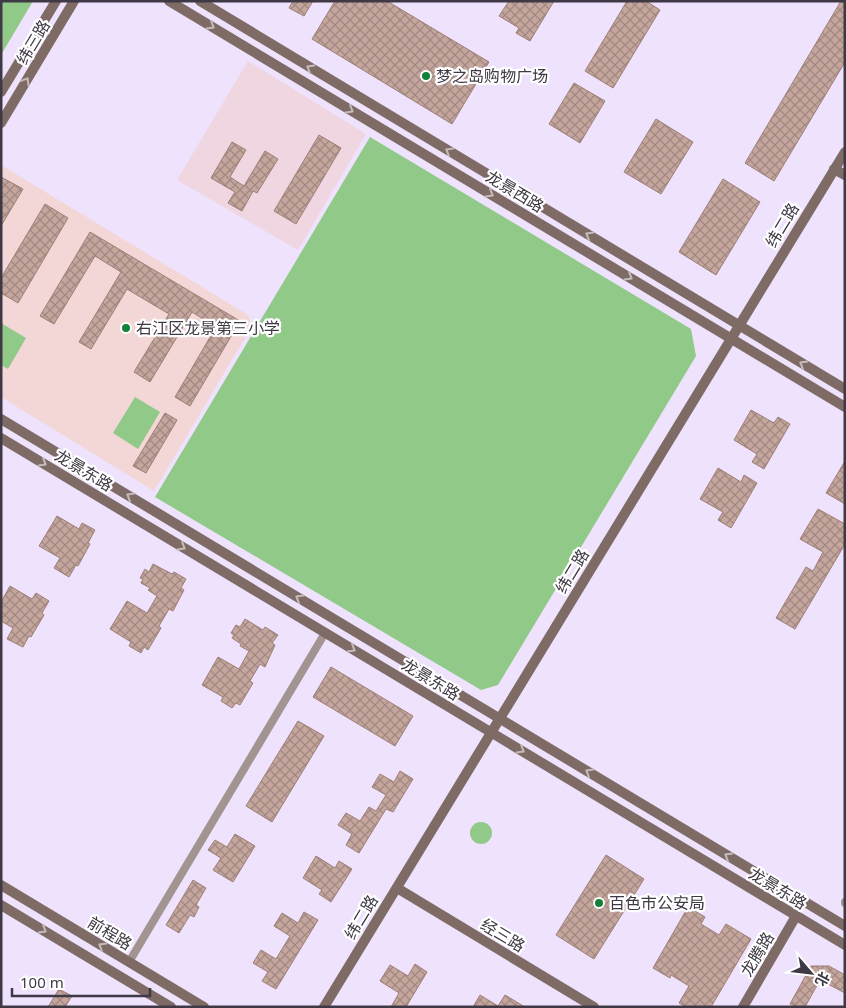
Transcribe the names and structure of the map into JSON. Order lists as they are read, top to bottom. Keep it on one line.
{"streets":{"main road":["纬三路","龙景西路","纬二路","龙景东路","前程路","经三路","龙腾路"]},"crossings":[["龙景西路","纬二路"],["纬二路","龙景东路"],["纬二路","经三路"],["龙景东路","龙腾路"]],"places":["梦之岛购物广场","右江区龙景第三小学","百色市公安局"],"scale_bar":"100 m","north":"bottom right"}
